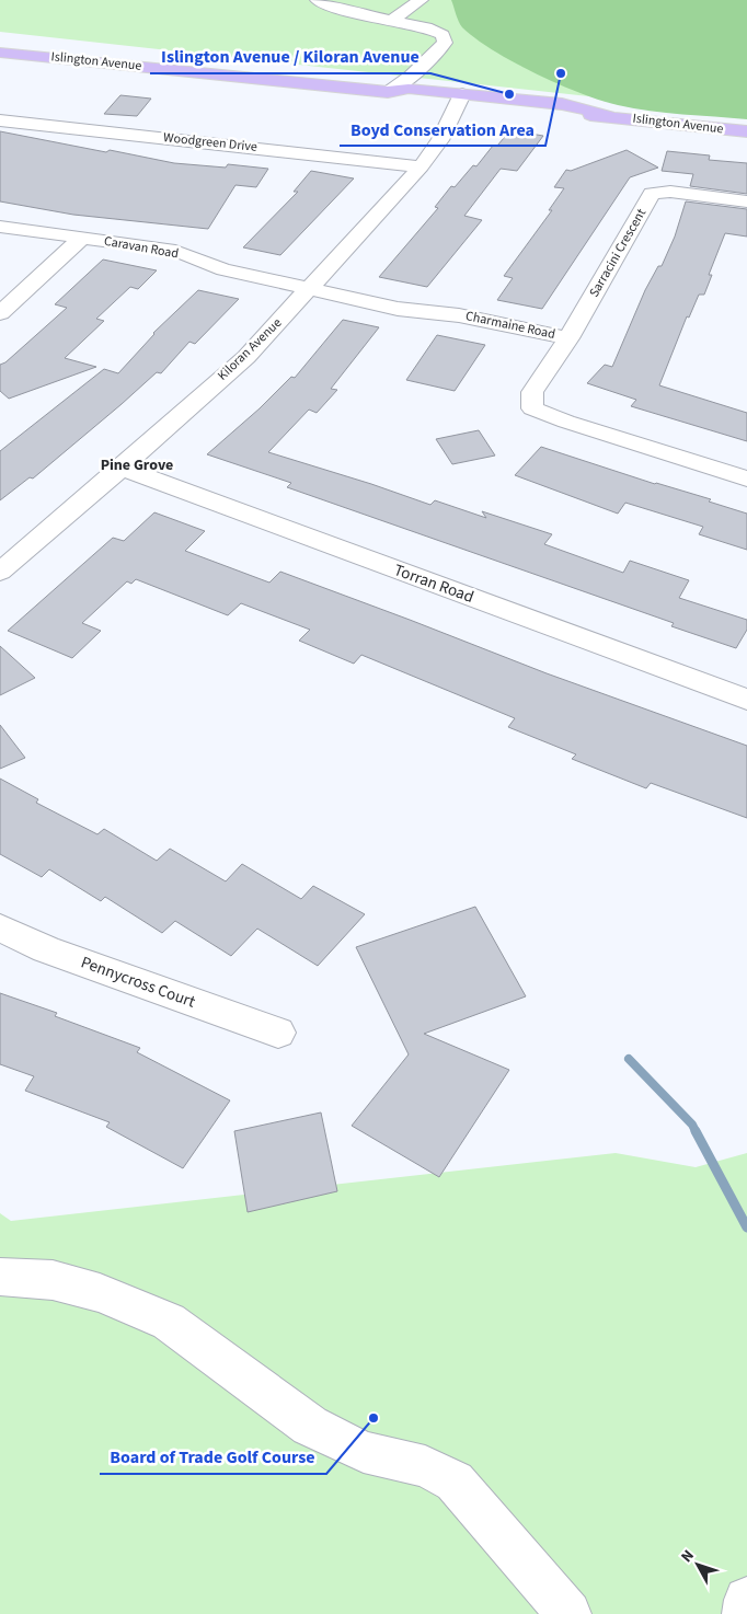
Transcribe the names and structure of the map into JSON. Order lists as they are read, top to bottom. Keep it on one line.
{"streets":{"main road":["Islington Avenue"],"street":["Woodgreen Drive","Caravan Road","Sarracini Crescent","Charmaine Road","Kiloran Avenue","Torran Road","Pennycross Court"]},"crossings":[["Islington Avenue","Kiloran Avenue"],["Woodgreen Drive","Kiloran Avenue"],["Caravan Road","Charmaine Road"],["Caravan Road","Kiloran Avenue"],["Sarracini Crescent","Charmaine Road"],["Charmaine Road","Kiloran Avenue"],["Kiloran Avenue","Torran Road"]],"districts":["Pine Grove"],"places":["Boyd Conservation Area","Islington Avenue / Kiloran Avenue","Board of Trade Golf Course"],"north":"top left"}
